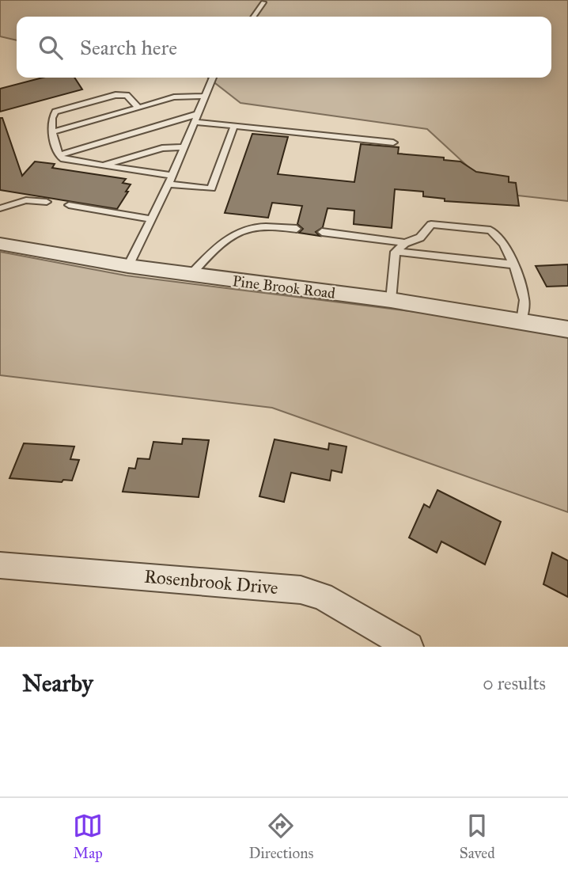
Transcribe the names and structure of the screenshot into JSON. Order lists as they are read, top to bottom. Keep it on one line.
{"streets":{"street":["Pine Brook Road","Rosenbrook Drive"]},"page":{"search":"Search here","heading":["Nearby","0 results"],"nav":["Map","Directions","Saved"]}}
